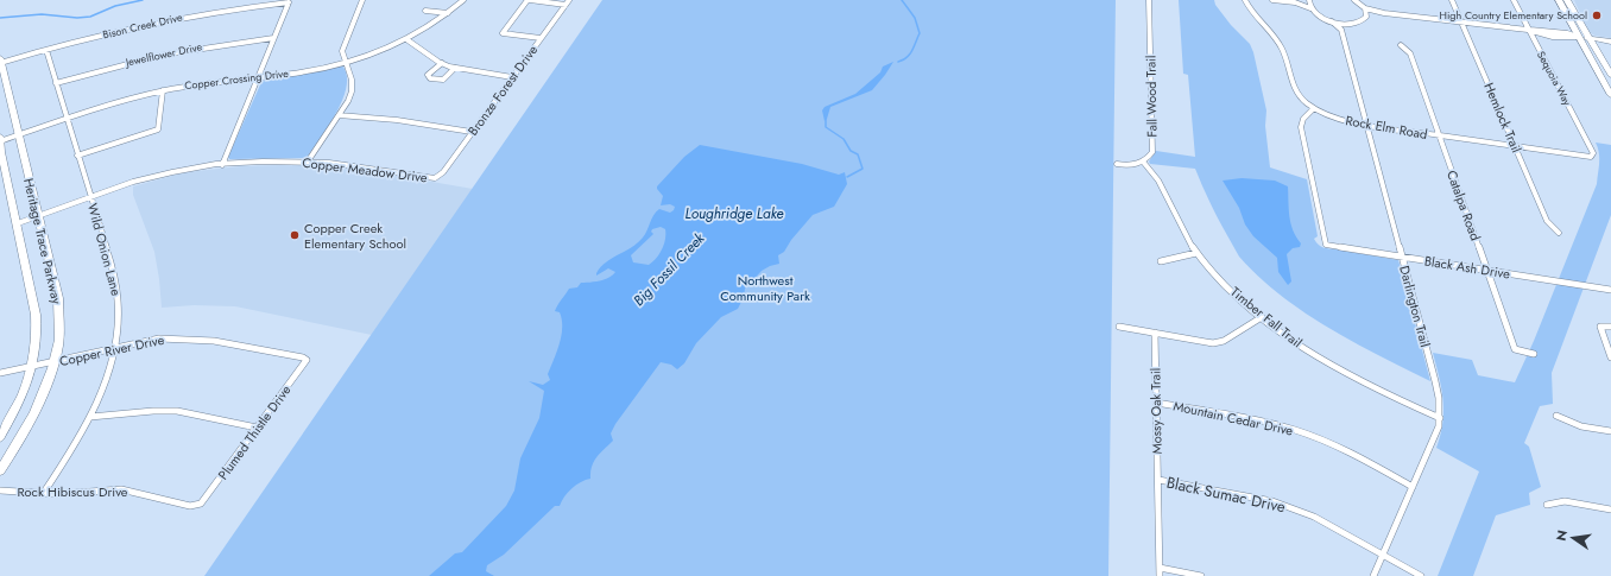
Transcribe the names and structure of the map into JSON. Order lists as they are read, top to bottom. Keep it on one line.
{"streets":{"street":["Bison Creek Drive","Jewelflower Drive","Sequoia Way","Copper Crossing Drive","Bronze Forest Drive","Fall Wood Trail","Hemlock Trail","Rock Elm Road","Copper Meadow Drive","Catalpa Road","Heritage Trace Parkway","Wild Onion Lane","Black Ash Drive","Darlington Trail","Timber Fall Trail","Copper River Drive","Mossy Oak Trail","Mountain Cedar Drive","Plumed Thistle Drive","Rock Hibiscus Drive","Black Sumac Drive"]},"crossings":[["Bison Creek Drive","Heritage Trace Parkway"],["Bison Creek Drive","Wild Onion Lane"],["Jewelflower Drive","Wild Onion Lane"],["Sequoia Way","Rock Elm Road"],["Copper Crossing Drive","Heritage Trace Parkway"],["Copper Crossing Drive","Wild Onion Lane"],["Bronze Forest Drive","Copper Meadow Drive"],["Fall Wood Trail","Timber Fall Trail"],["Hemlock Trail","Rock Elm Road"],["Rock Elm Road","Catalpa Road"],["Rock Elm Road","Black Ash Drive"],["Rock Elm Road","Darlington Trail"],["Copper Meadow Drive","Heritage Trace Parkway"],["Copper Meadow Drive","Wild Onion Lane"],["Catalpa Road","Black Ash Drive"],["Heritage Trace Parkway","Copper River Drive"],["Wild Onion Lane","Copper River Drive"],["Wild Onion Lane","Rock Hibiscus Drive"],["Black Ash Drive","Darlington Trail"],["Darlington Trail","Timber Fall Trail"],["Darlington Trail","Mountain Cedar Drive"],["Darlington Trail","Black Sumac Drive"],["Copper River Drive","Plumed Thistle Drive"],["Mossy Oak Trail","Mountain Cedar Drive"],["Mossy Oak Trail","Black Sumac Drive"],["Plumed Thistle Drive","Rock Hibiscus Drive"]],"water":["Loughridge Lake","Big Fossil Creek"],"parks":["Northwest Community Park"],"places":["High Country Elementary School","Copper Creek Elementary School"],"north":"left"}
